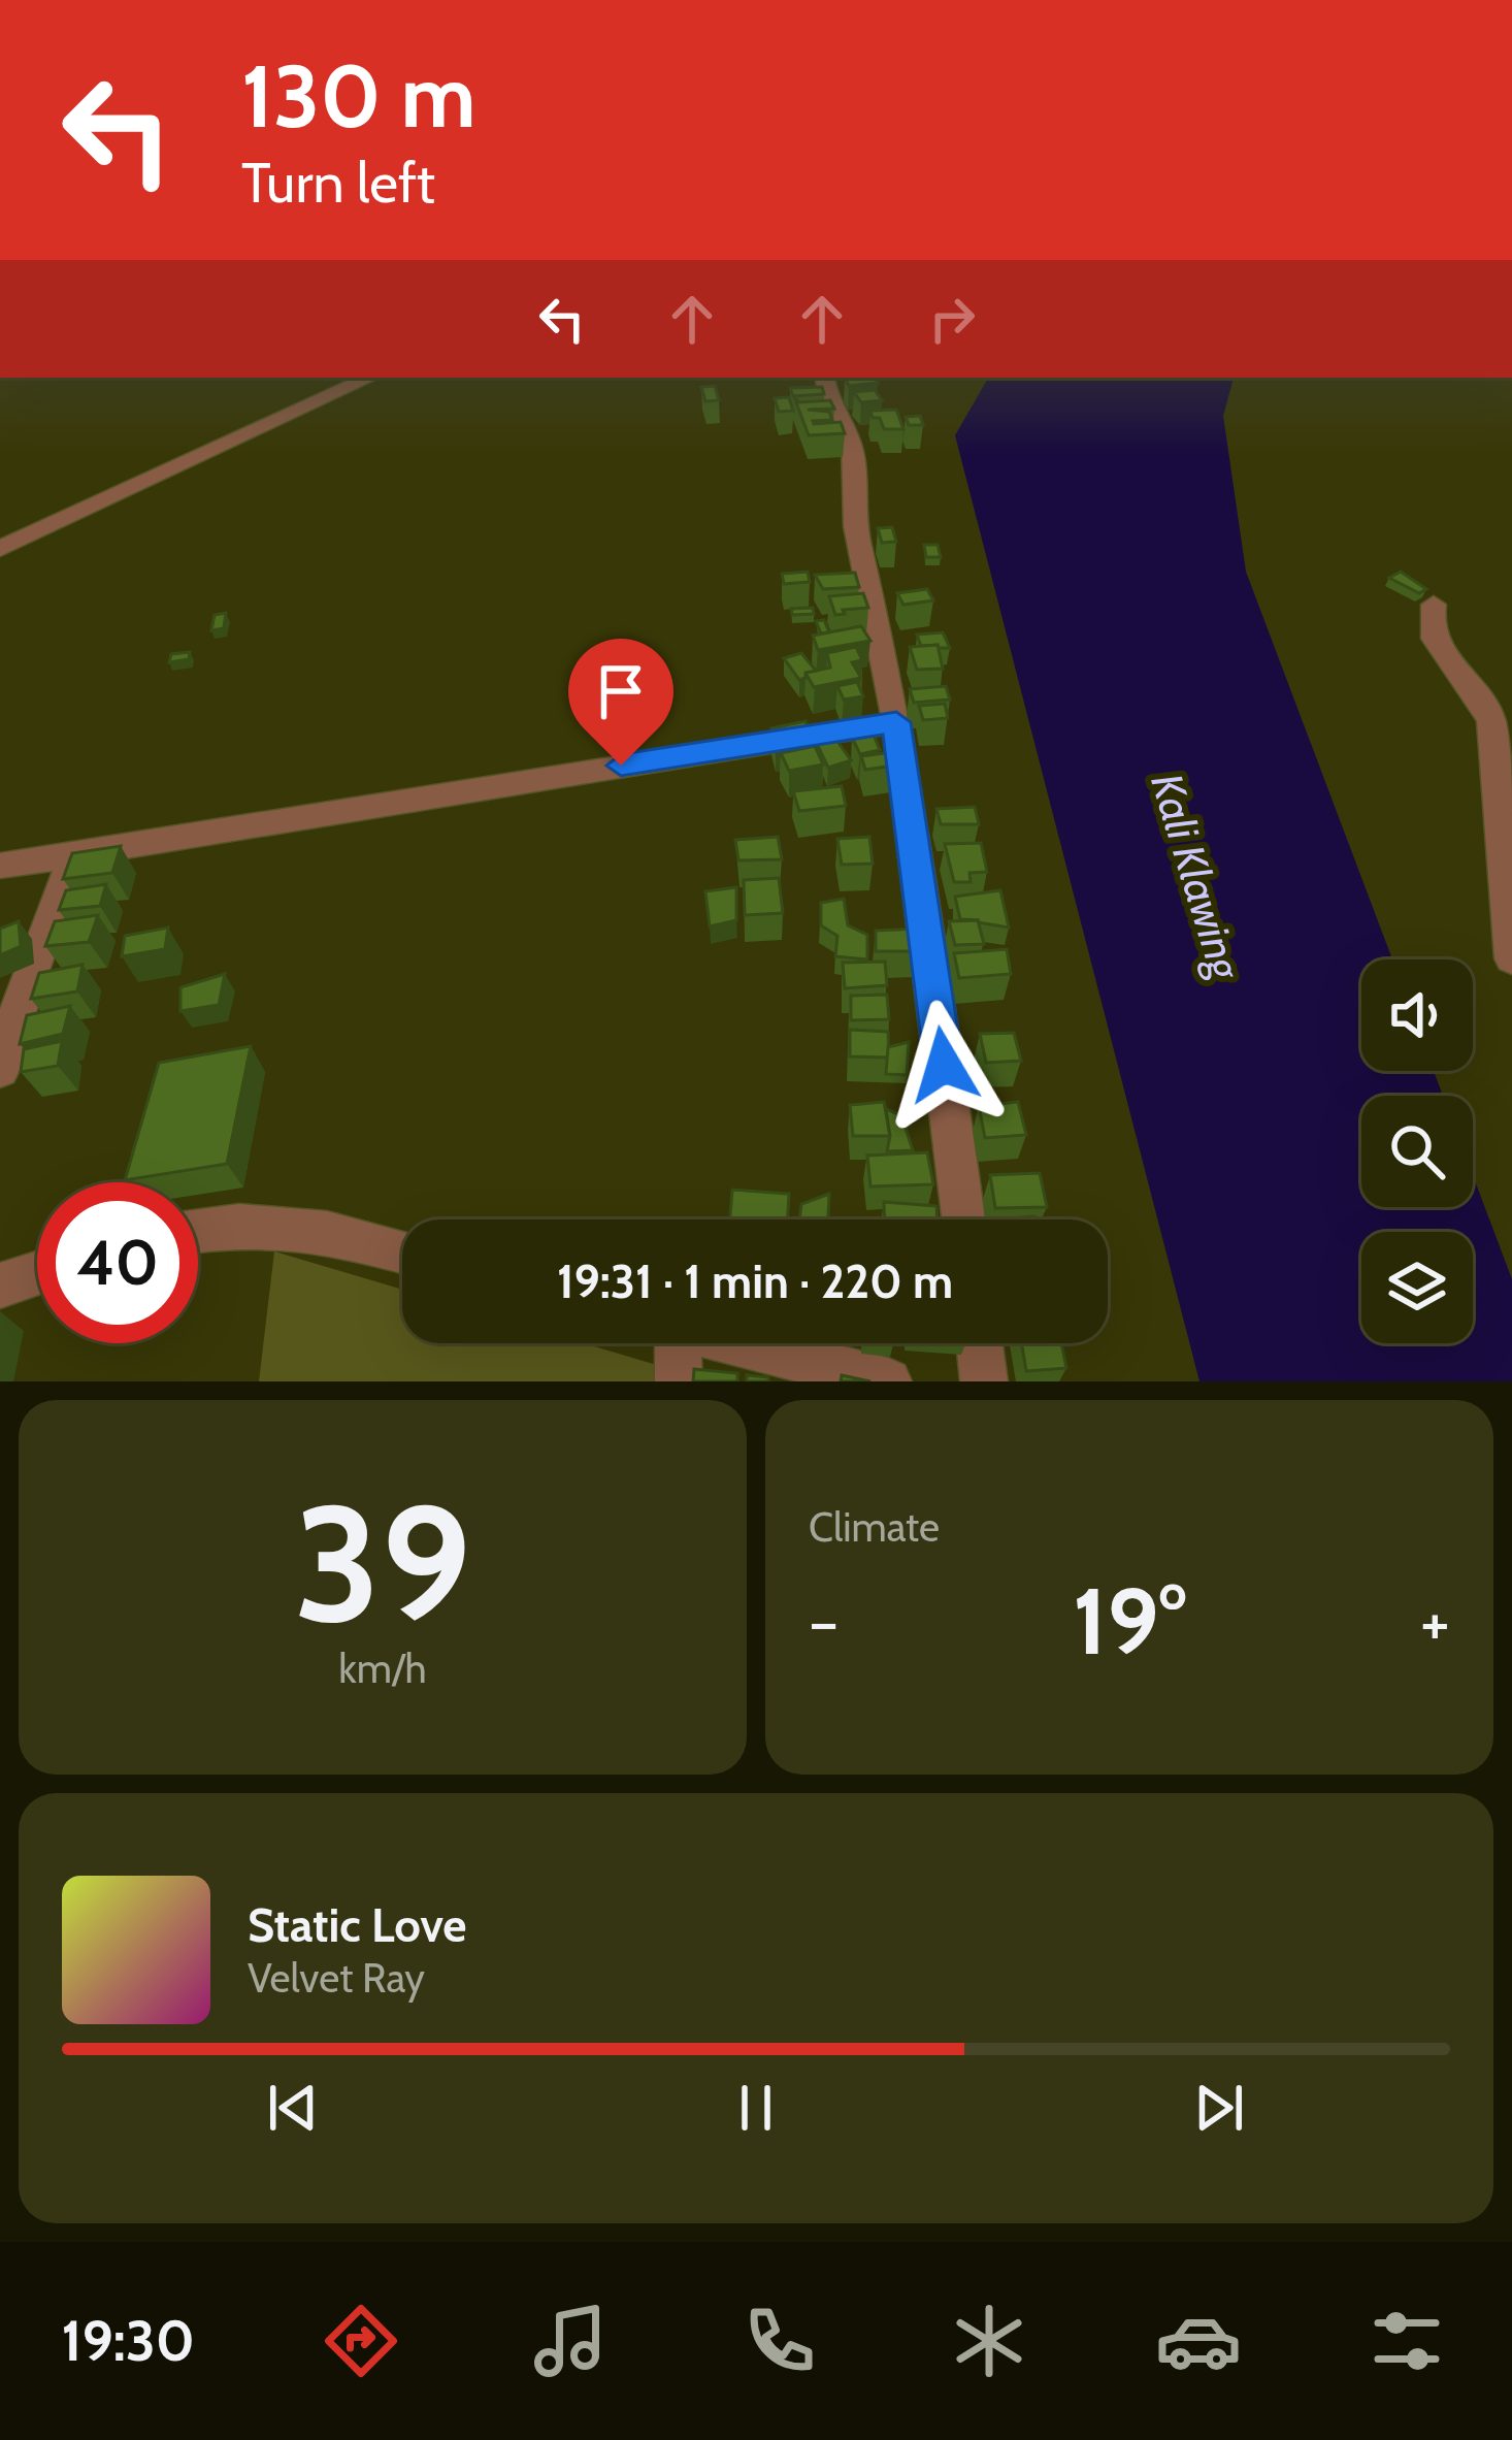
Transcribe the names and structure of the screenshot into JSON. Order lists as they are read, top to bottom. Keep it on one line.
{"water":["Kali Klawing"],"page":{"turn":["130 m","Turn left"],"limit":"40","trip":"19:31 · 1 min · 220 m","tile":[["39","km/h"],"Climate"],"heat":["−","19°","+"],"song":["Static Love","Velvet Ray"],"tabs":"19:30"}}
